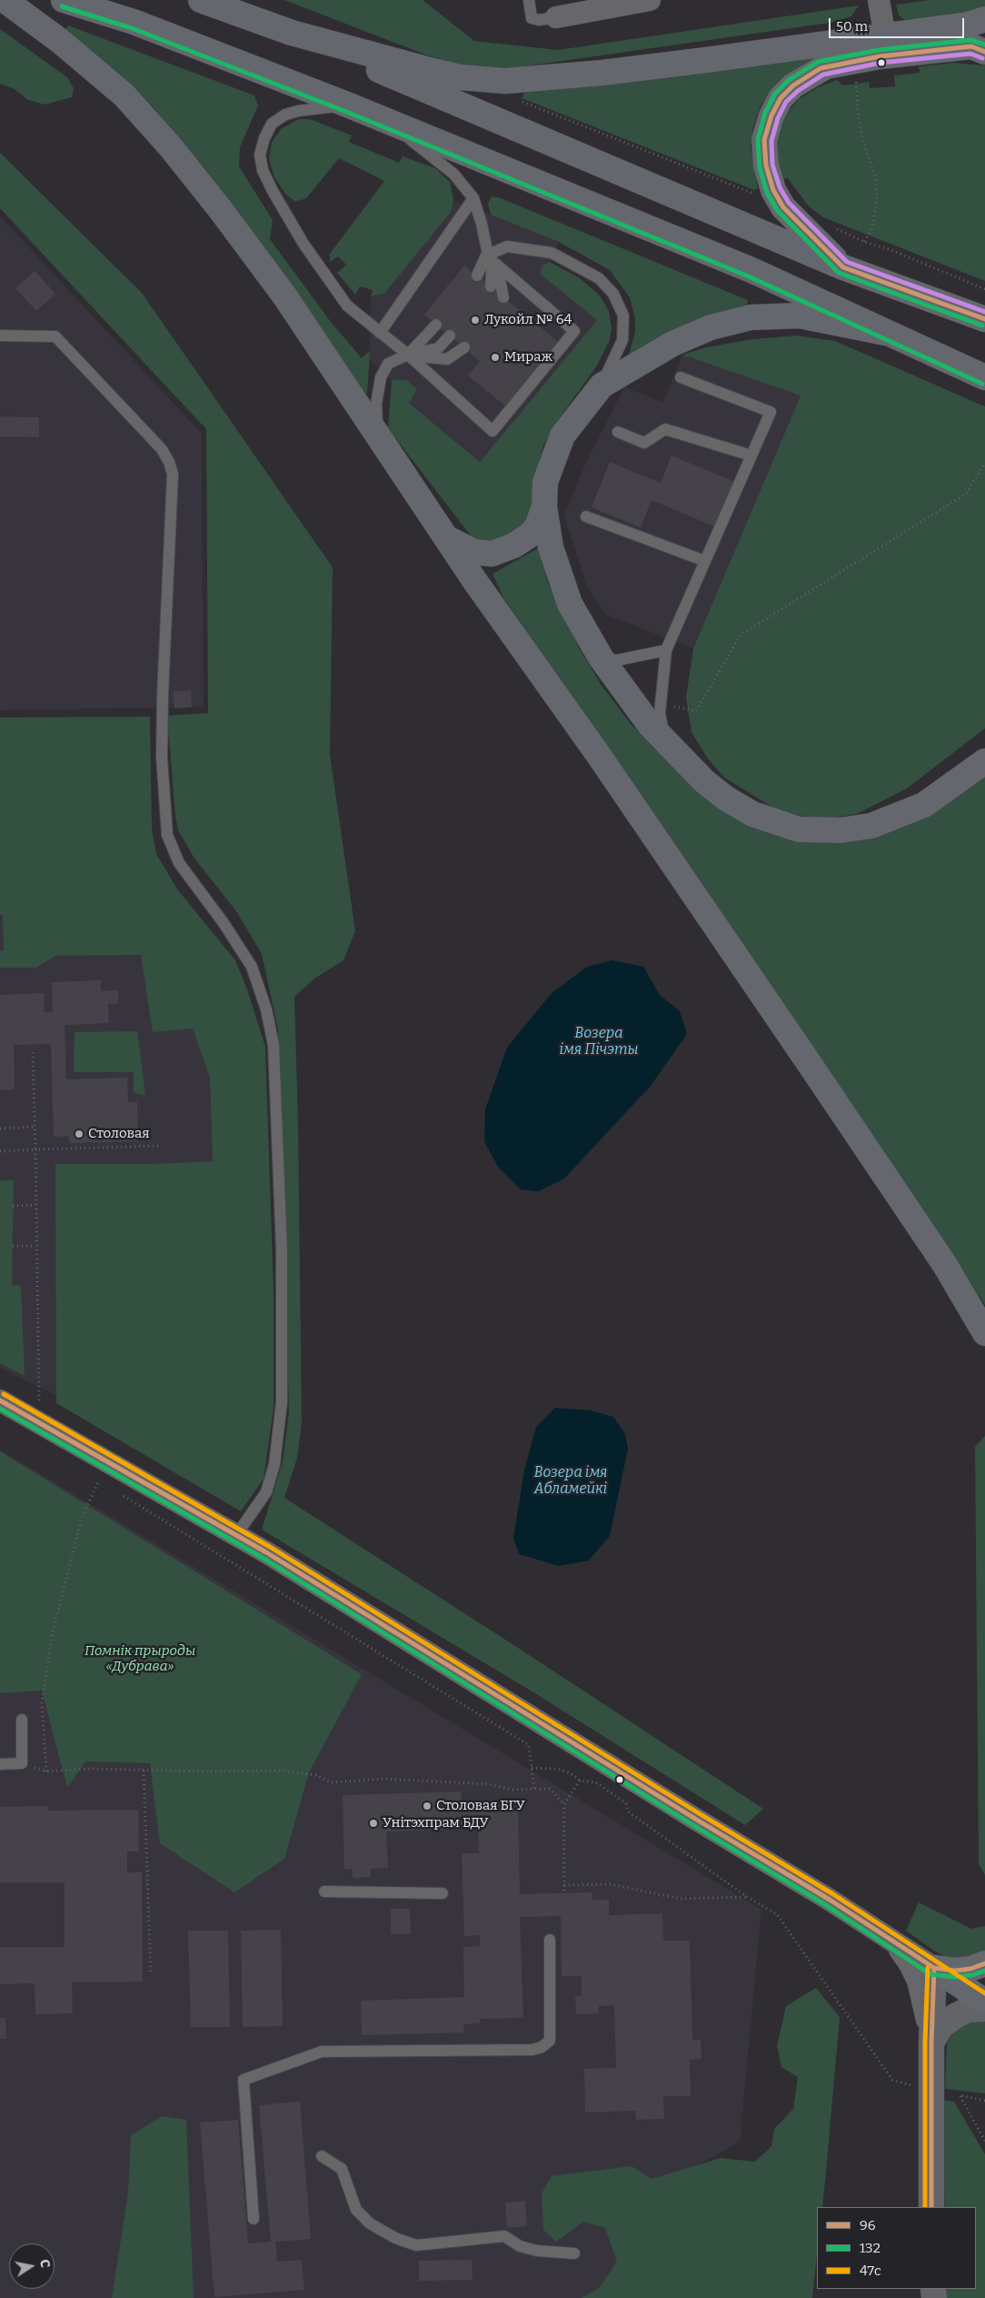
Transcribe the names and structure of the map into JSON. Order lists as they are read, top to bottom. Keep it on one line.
{"water":["Возера імя Пічэты","Возера імя Абламейкі"],"parks":["Помнік прыроды «Дубрава»"],"places":["Лукойл № 64","Мираж","Столовая","Столовая БГУ","Унітэхпрам БДУ"],"lines":["transit line 132","transit line 96","transit line 47с"],"legend":["96","132","47с"],"scale_bar":"50 m","north":"right"}
